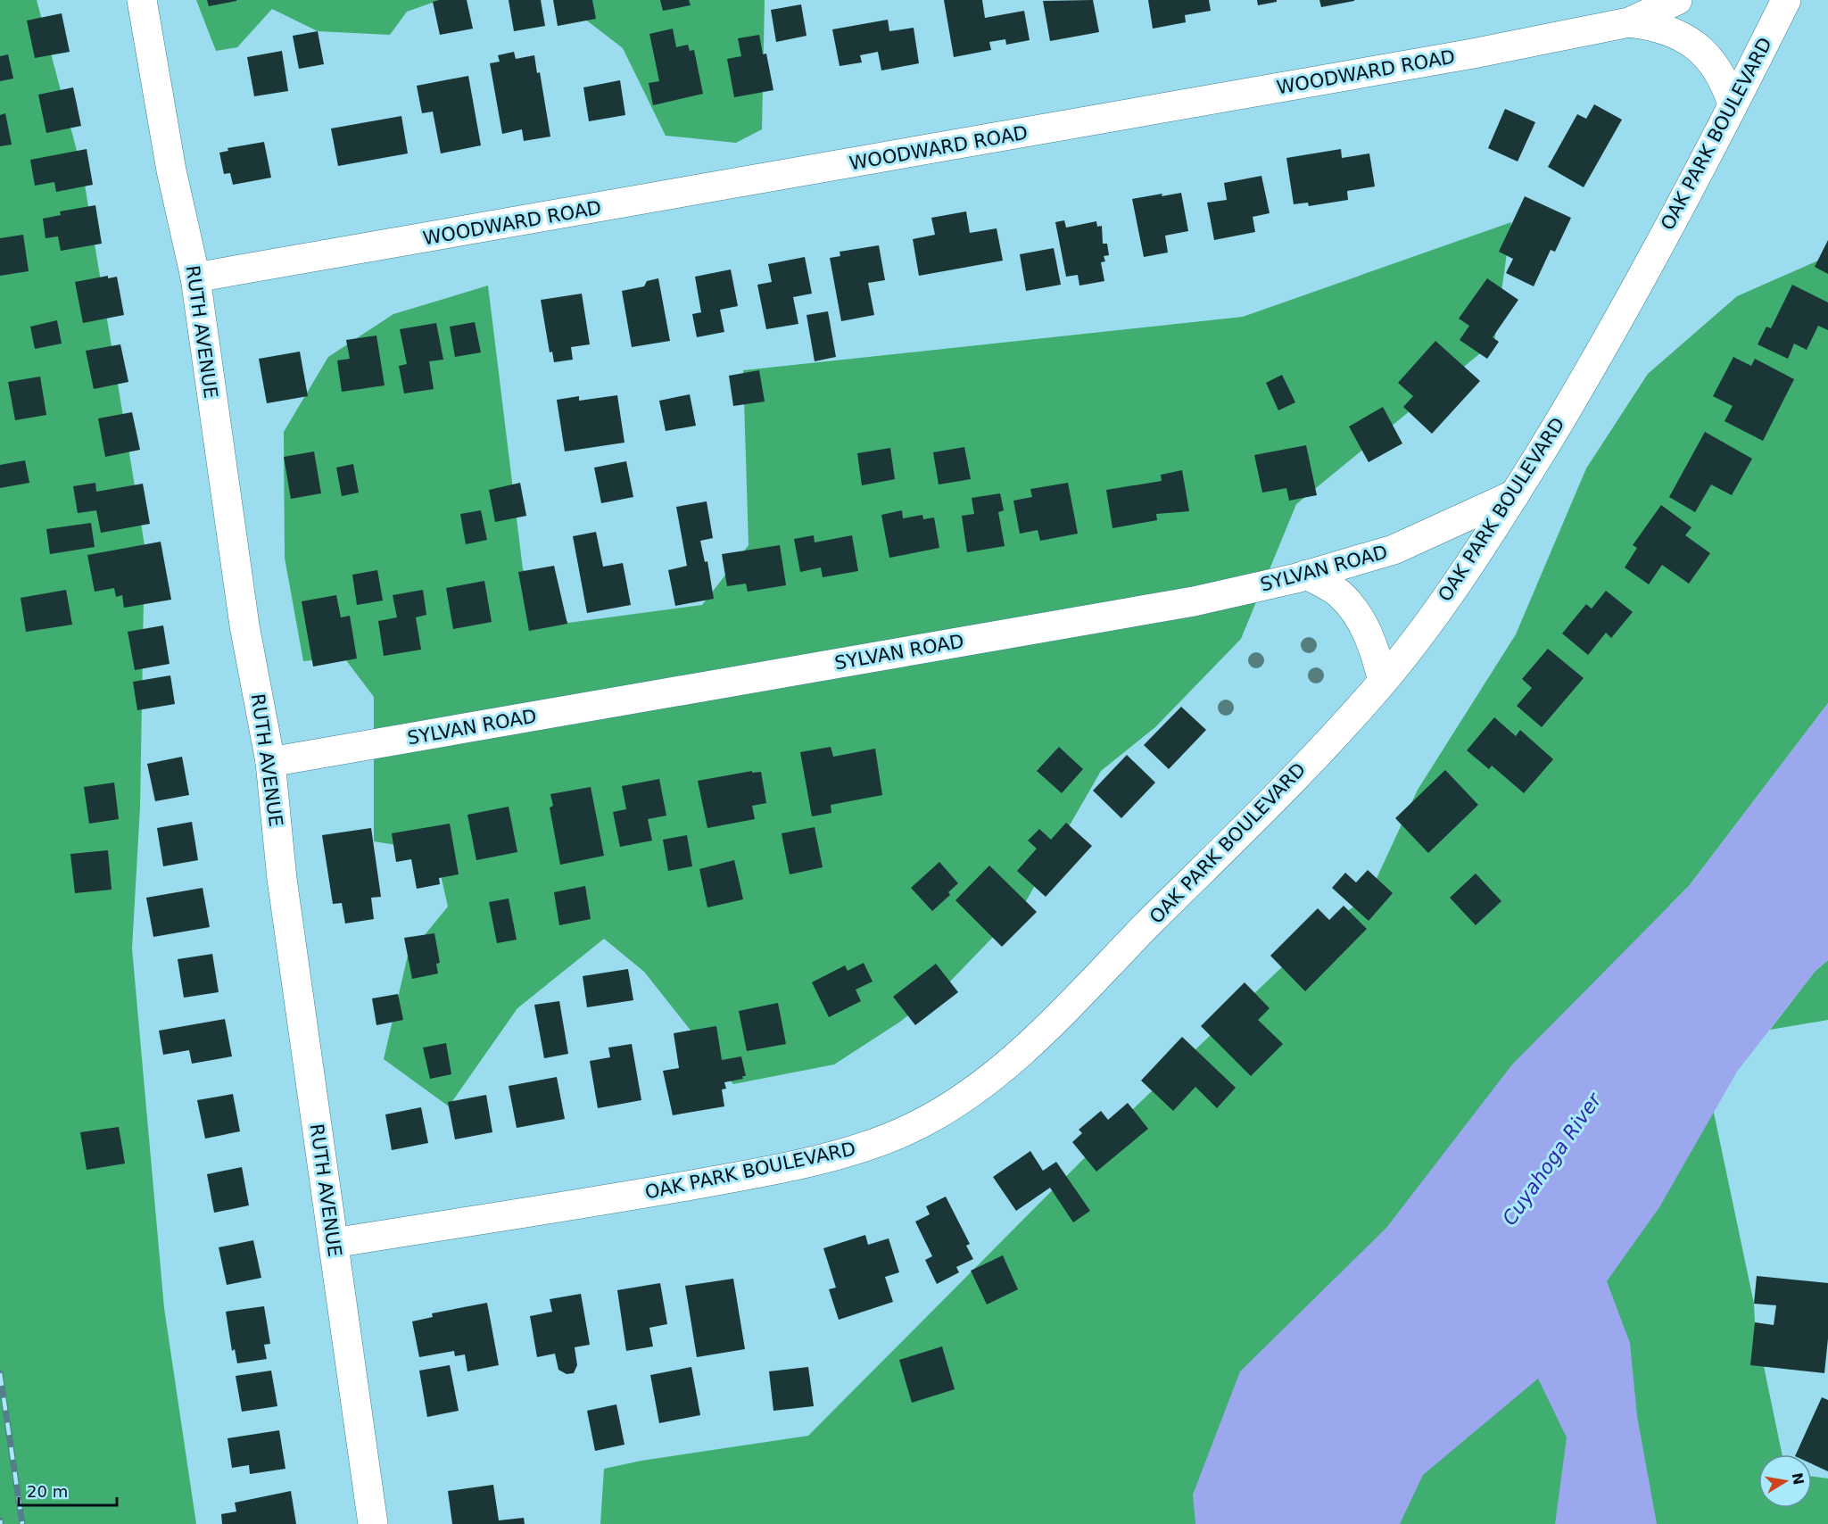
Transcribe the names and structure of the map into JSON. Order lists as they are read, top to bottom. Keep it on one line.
{"streets":{"street":["WOODWARD ROAD","OAK PARK BOULEVARD","RUTH AVENUE","SYLVAN ROAD"]},"crossings":[["WOODWARD ROAD","RUTH AVENUE"],["OAK PARK BOULEVARD","RUTH AVENUE"],["OAK PARK BOULEVARD","SYLVAN ROAD"],["RUTH AVENUE","SYLVAN ROAD"]],"water":["Cuyahoga River"],"scale_bar":"20 m","north":"right"}
